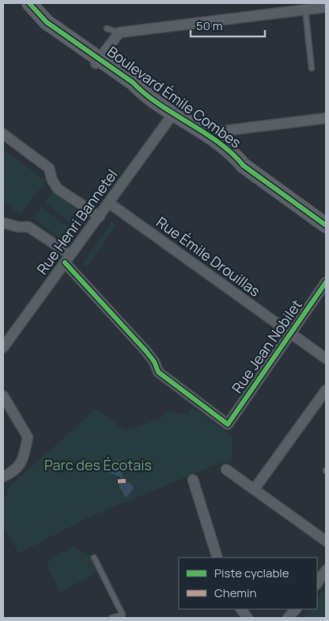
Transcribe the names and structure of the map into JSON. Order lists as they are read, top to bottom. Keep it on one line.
{"streets":{"main road":["Boulevard Émile Combes"],"street":["Rue Henri Bannetel","Rue Émile Drouillas","Rue Jean Nobilet"]},"crossings":[["Boulevard Émile Combes","Rue Henri Bannetel"],["Rue Henri Bannetel","Rue Émile Drouillas"],["Rue Henri Bannetel","Rue Jean Nobilet"],["Rue Émile Drouillas","Rue Jean Nobilet"]],"parks":["Parc des Écotais"],"legend":["Piste cyclable","Chemin"],"scale_bar":"50 m"}
